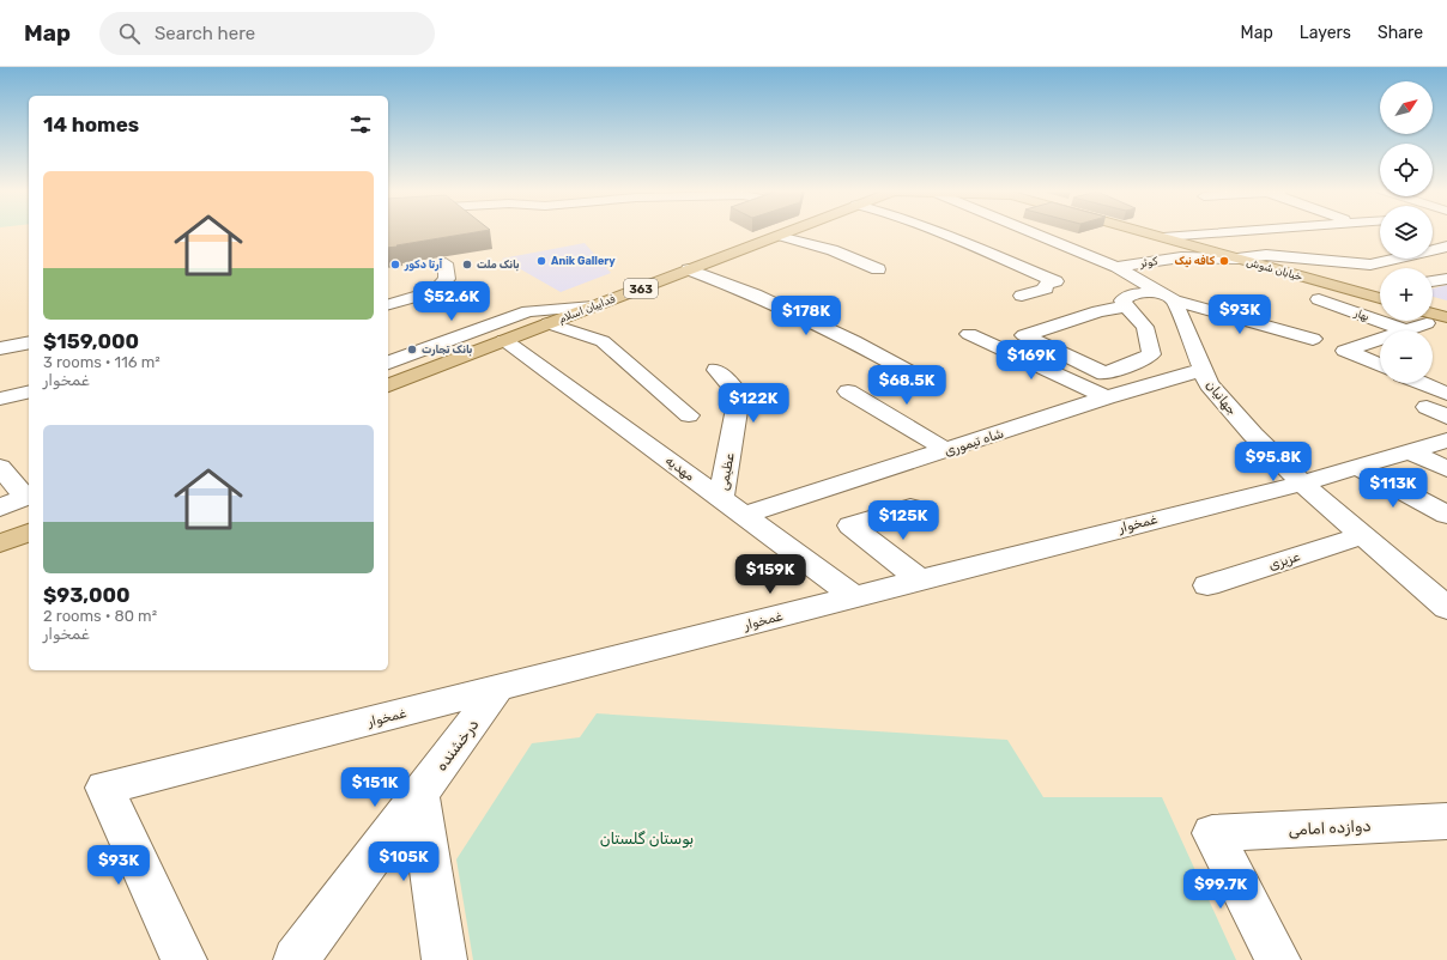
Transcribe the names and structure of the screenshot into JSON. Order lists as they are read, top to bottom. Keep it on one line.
{"streets":{"main road":["خیابان شوش","363","فداییان اسلام"],"street":["کوثر","بهار","جهانیان","شاه تیموری","مهدیه","عظیمی","غمخوار","عزیزی","درخشنده","دوازده امامی"]},"crossings":[["کوثر","خیابان شوش"],["فداییان اسلام","مهدیه"],["جهانیان","شاه تیموری"],["جهانیان","غمخوار"],["جهانیان","عزیزی"],["شاه تیموری","مهدیه"],["مهدیه","عظیمی"],["مهدیه","غمخوار"],["غمخوار","درخشنده"]],"parks":["بوستان گلستان"],"places":["Anik Gallery","کافه نیک","آرتا دکور","بانک ملت","بانک تجارت"],"north":"top right","page":{"header":"Map","search":"Search here","nav":["Map","Layers","Share"],"map_buttons":["+","−"],"heading":"14 homes","list":[{"name":"$159,000","note":"3 rooms · 116 m² · غمخوار"},{"name":"$93,000","note":"2 rooms · 80 m² · غمخوار"}],"price":["$52.6K","$93K","$178K","$169K","$68.5K","$122K","$95.8K","$113K","$125K","$159K","$151K","$105K","$93K","$99.7K"]}}
